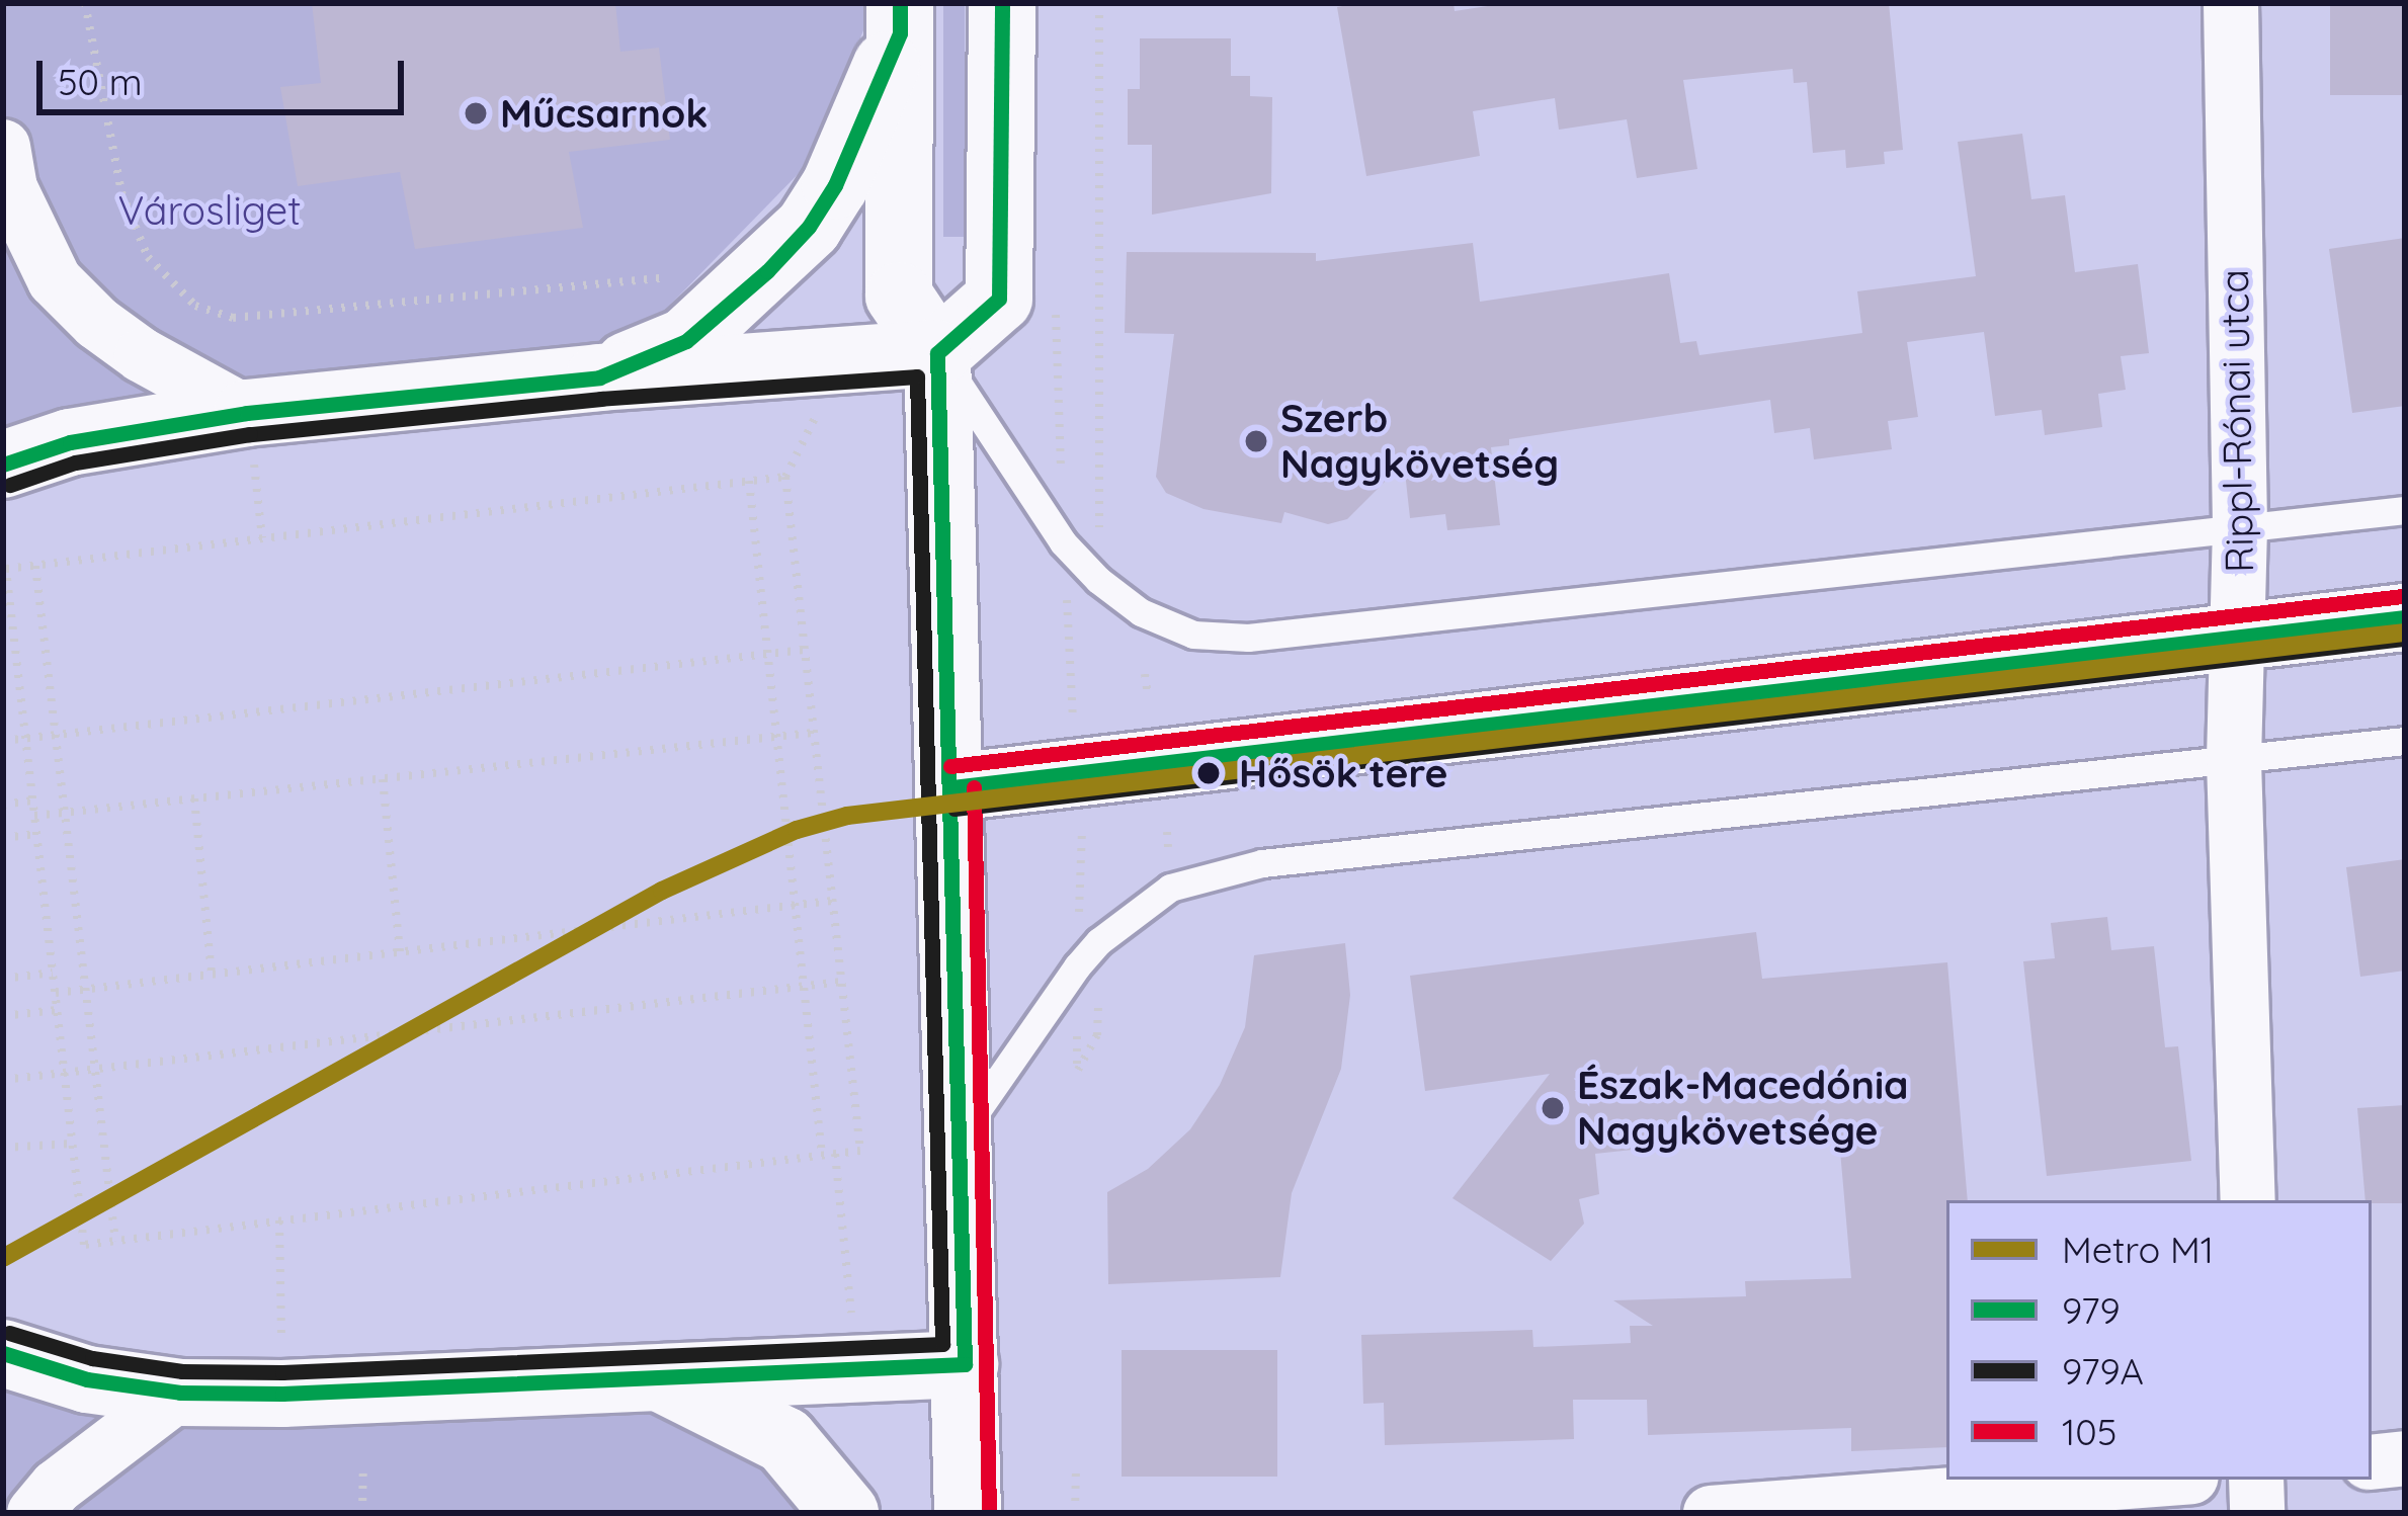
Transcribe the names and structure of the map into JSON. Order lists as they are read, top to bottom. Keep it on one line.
{"streets":{"street":["Rippl-Rónai utca"]},"parks":["Városliget"],"places":["Műcsarnok","Szerb Nagykövetség","Hősök tere","Észak-Macedónia Nagykövetsége"],"lines":["transit line 979","transit line 979A","transit line 105","metro line M1"],"legend":["Metro M1","979","979A","105"],"scale_bar":"50 m"}
